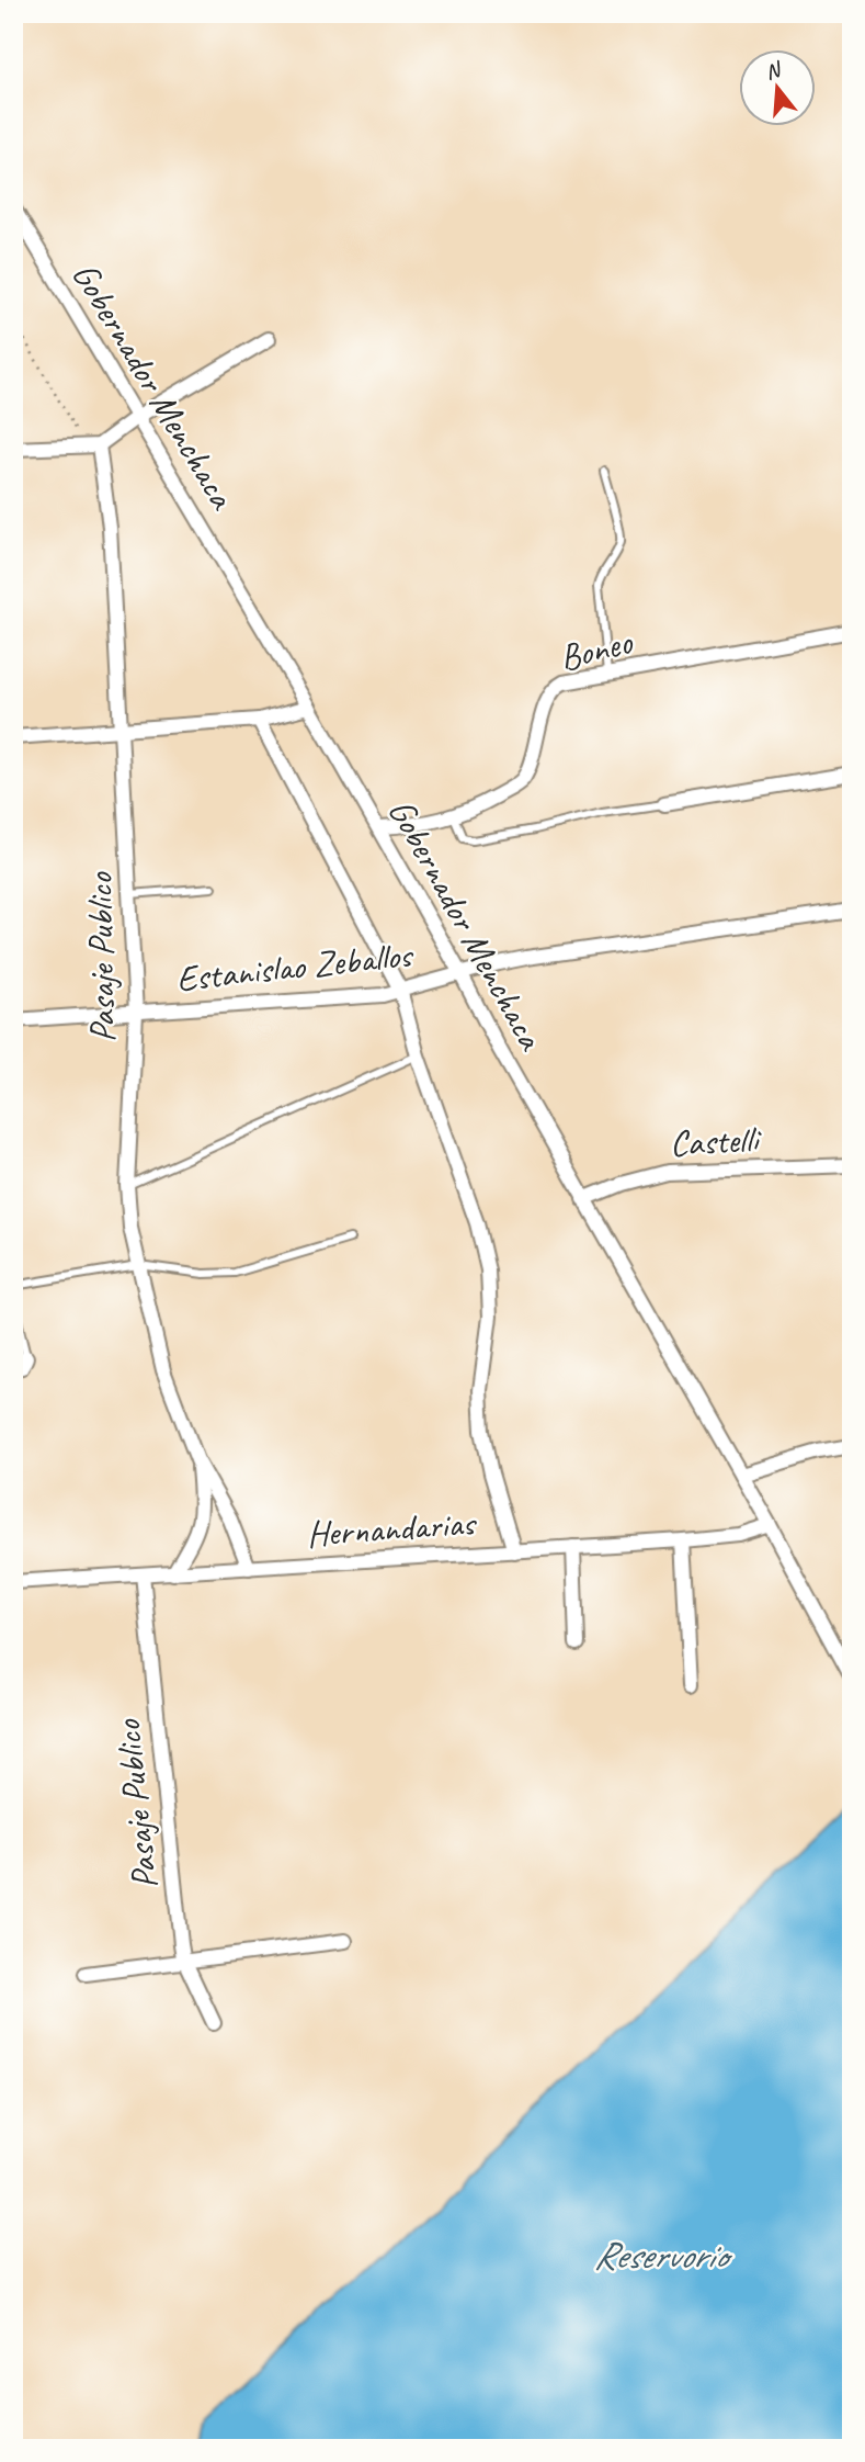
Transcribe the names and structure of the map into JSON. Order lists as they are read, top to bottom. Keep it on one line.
{"streets":{"street":["Gobernador Menchaca","Boneo","Pasaje Publico","Estanislao Zeballos","Castelli","Hernandarias"]},"crossings":[["Gobernador Menchaca","Boneo"],["Gobernador Menchaca","Estanislao Zeballos"],["Gobernador Menchaca","Castelli"],["Gobernador Menchaca","Hernandarias"],["Pasaje Publico","Estanislao Zeballos"],["Pasaje Publico","Hernandarias"]],"water":["Reservorio"],"north":"top"}
